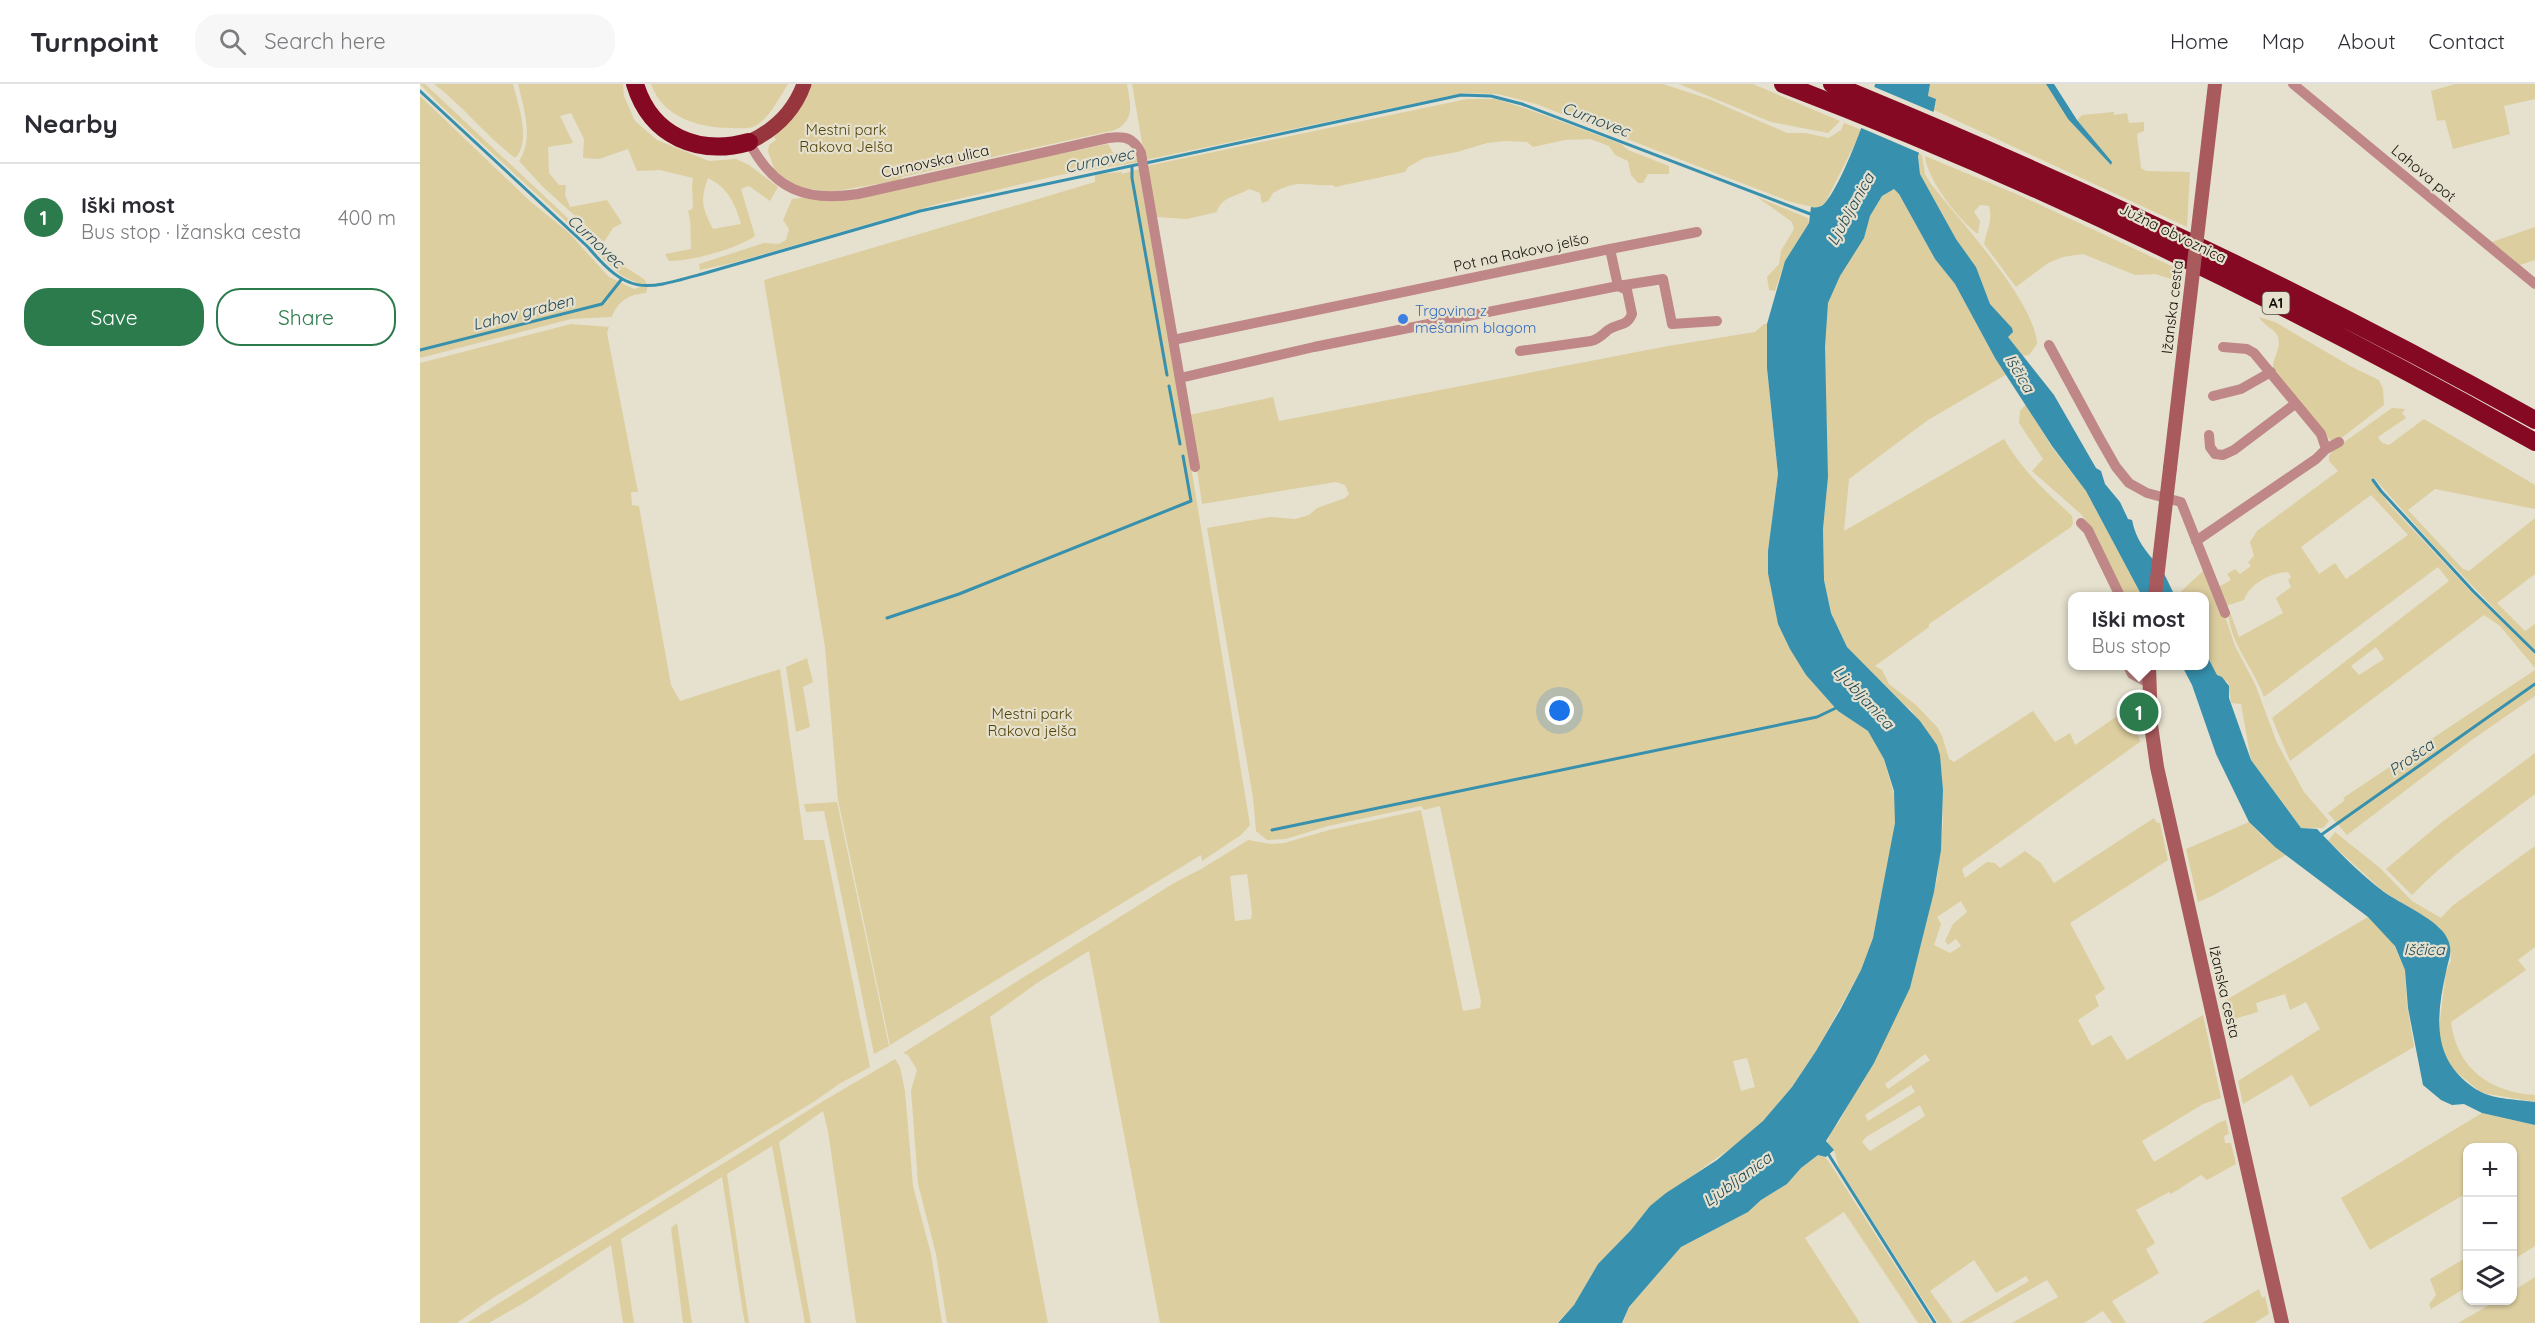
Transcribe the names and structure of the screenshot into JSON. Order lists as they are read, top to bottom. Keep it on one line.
{"streets":{"highway":["Južna obvoznica","A1"],"main road":["Ižanska cesta"],"street":["Curnovska ulica","Lahova pot","Pot na Rakovo jelšo"]},"crossings":[["Curnovska ulica","Pot na Rakovo jelšo"]],"water":["Curnovec","Ljubljanica","Lahov graben","Iščica","Prošca"],"parks":["Mestni park Rakova Jelša","Mestni park Rakova jelša"],"places":["Trgovina z mešanim blagom"],"page":{"header":"Turnpoint","search":"Search here","nav":["Home","Map","About","Contact"],"heading":"Nearby","list":[{"mark":"1","name":"Iški most","note":"Bus stop · Ižanska cesta","value":"400 m"}],"buttons":["Save","Share"],"popup":["Iški most","Bus stop"],"pins":"1","map_buttons":["+","−"]}}
